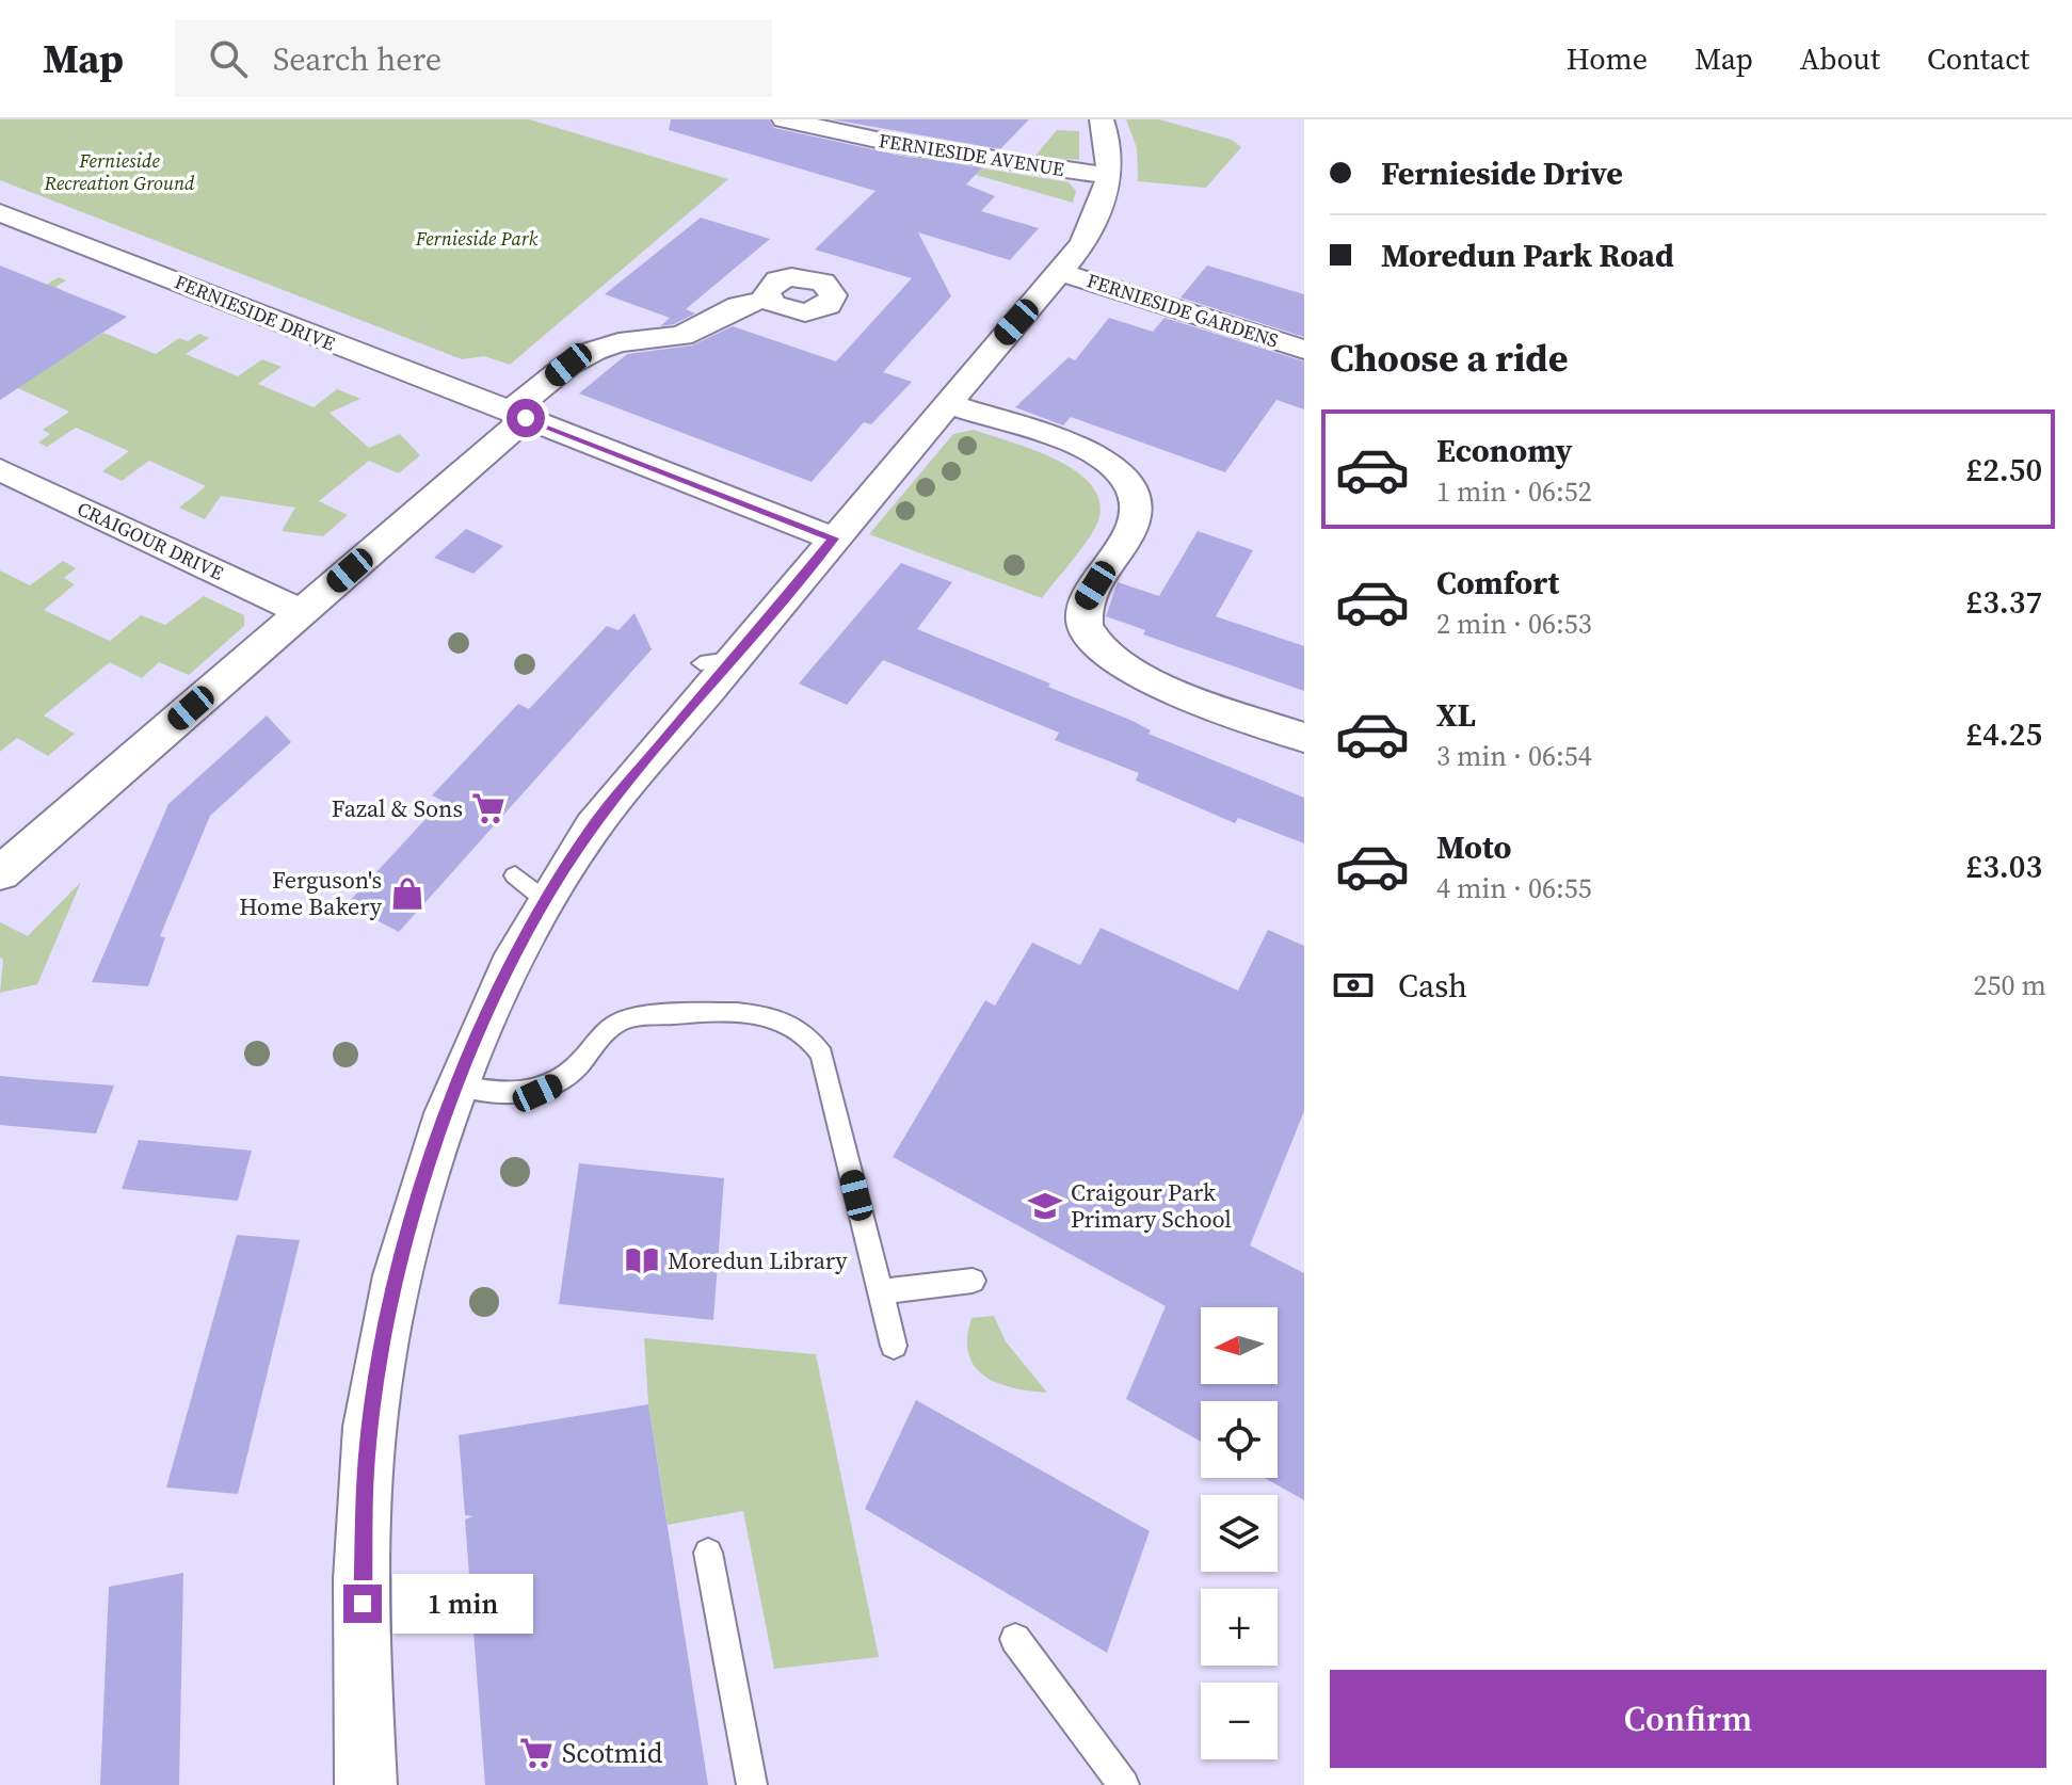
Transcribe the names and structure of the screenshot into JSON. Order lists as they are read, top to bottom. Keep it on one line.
{"streets":{"street":["FERNIESIDE AVENUE","FERNIESIDE GARDENS","FERNIESIDE DRIVE","CRAIGOUR DRIVE"]},"parks":["Fernieside Recreation Ground","Fernieside Park"],"places":{"supermarket":["Fazal & Sons","Scotmid"],"shop":["Ferguson's Home Bakery"],"school or university":["Craigour Park Primary School"],"library":["Moredun Library"]},"north":"left","page":{"header":"Map","search":"Search here","nav":["Home","Map","About","Contact"],"banner":["Fernieside Drive","Moredun Park Road"],"heading":"Choose a ride","list":[{"name":"Economy","note":"1 min · 06:52","value":"£2.50"},{"name":"Comfort","note":"2 min · 06:53","value":"£3.37"},{"name":"XL","note":"3 min · 06:54","value":"£4.25"},{"name":"Moto","note":"4 min · 06:55","value":"£3.03"}],"pay":["Cash","250 m"],"map_buttons":["+","−"],"bubble":"1 min","buttons":"Confirm"}}
